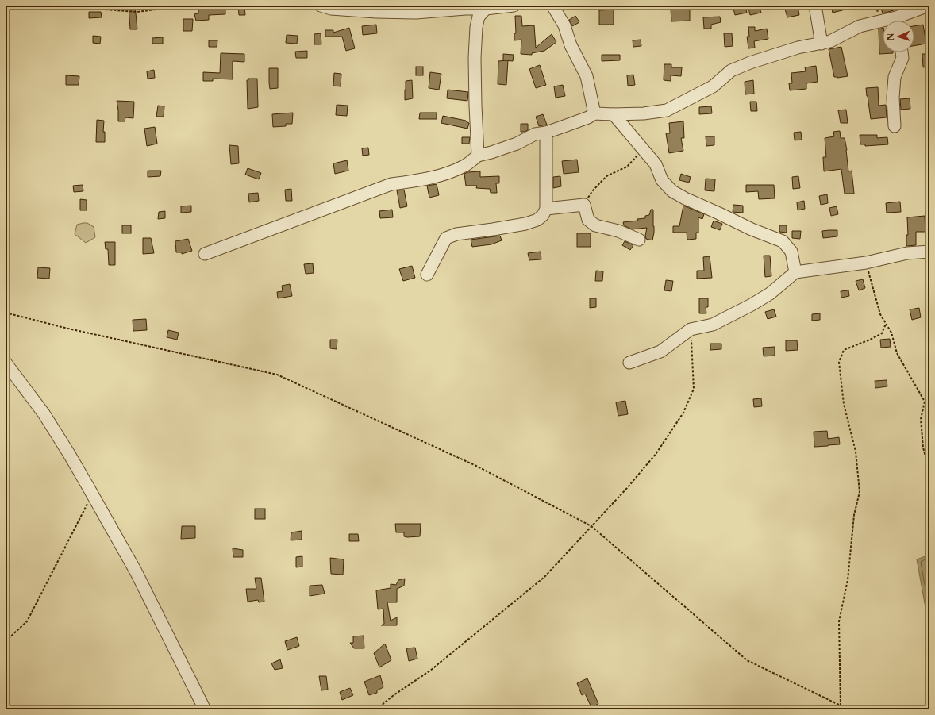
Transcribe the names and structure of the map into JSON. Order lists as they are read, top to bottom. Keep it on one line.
{"north":"left"}
